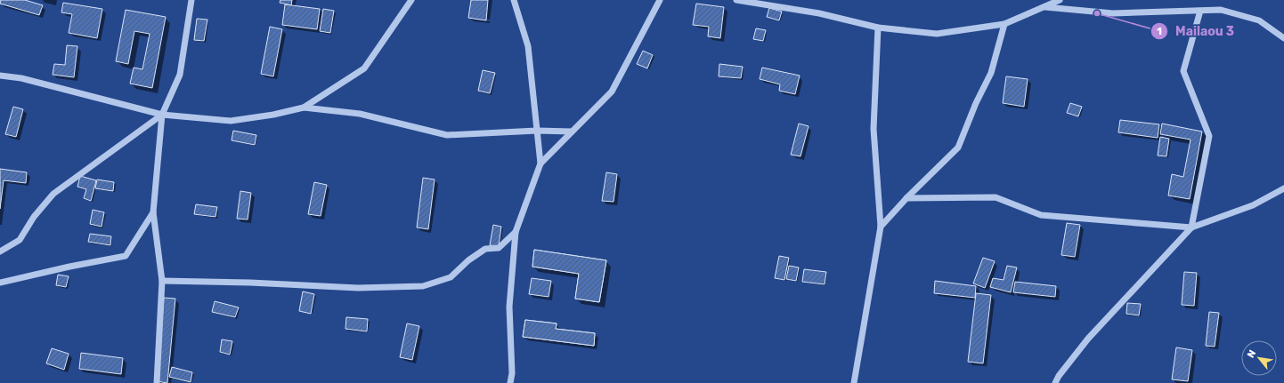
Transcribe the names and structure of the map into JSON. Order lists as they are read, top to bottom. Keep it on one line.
{"places":["Mailaou 3"],"north":"top left"}
